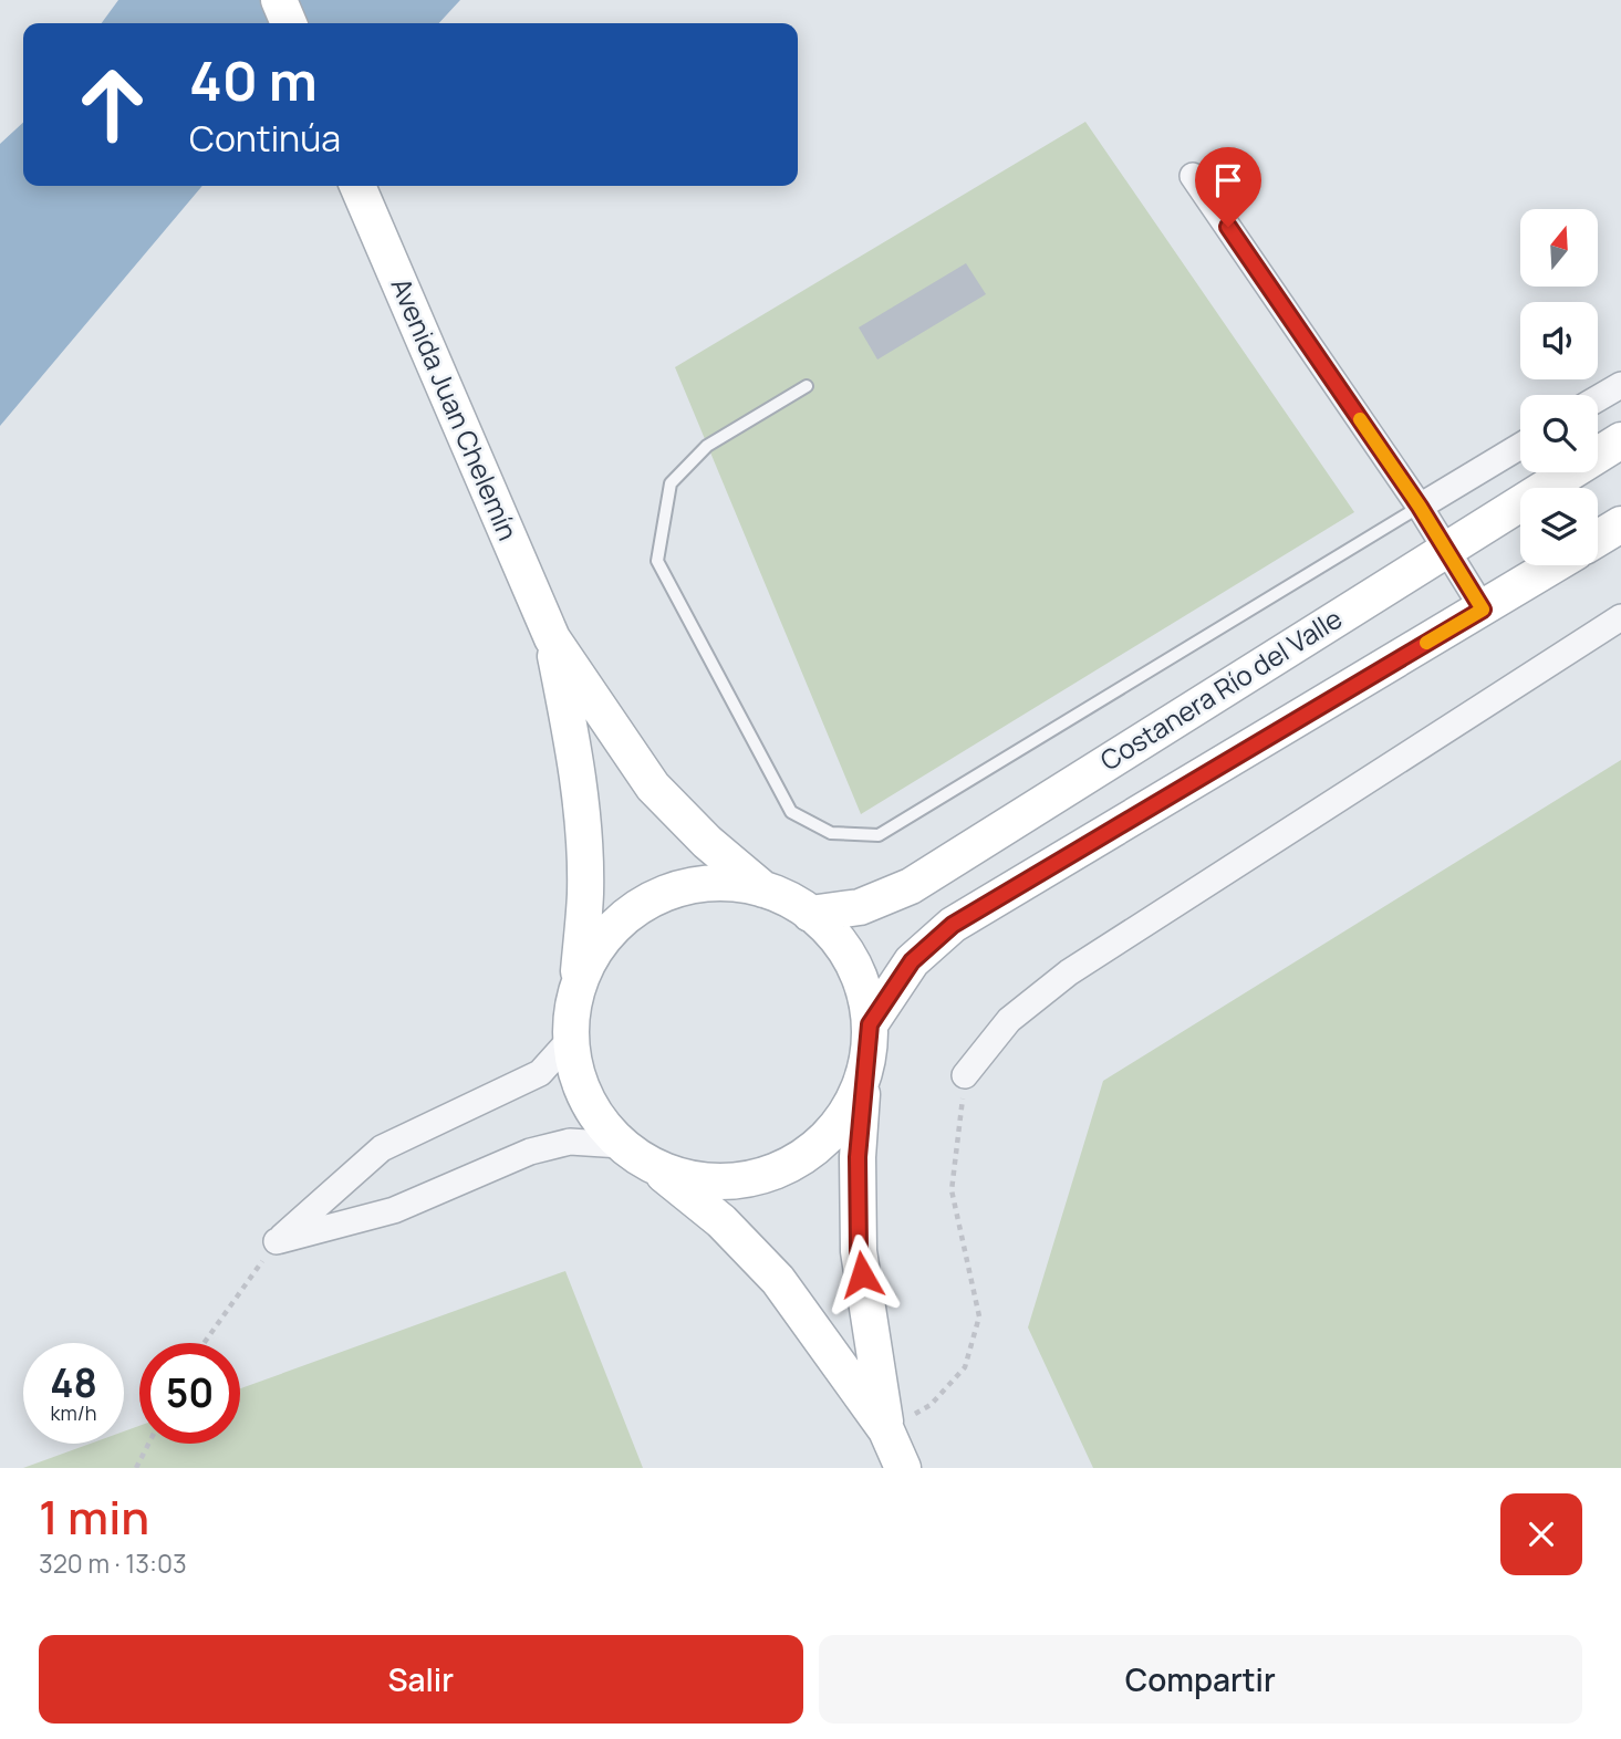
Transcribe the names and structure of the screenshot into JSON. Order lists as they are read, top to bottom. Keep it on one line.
{"streets":{"main road":["Avenida Juan Chelemín","Costanera Río del Valle"]},"north":"top","page":{"turn":["40 m","Continúa"],"speed":"48 km/h","limit":"50","heading":["1 min","320 m · 13:03"],"buttons":["Salir","Compartir"]}}
